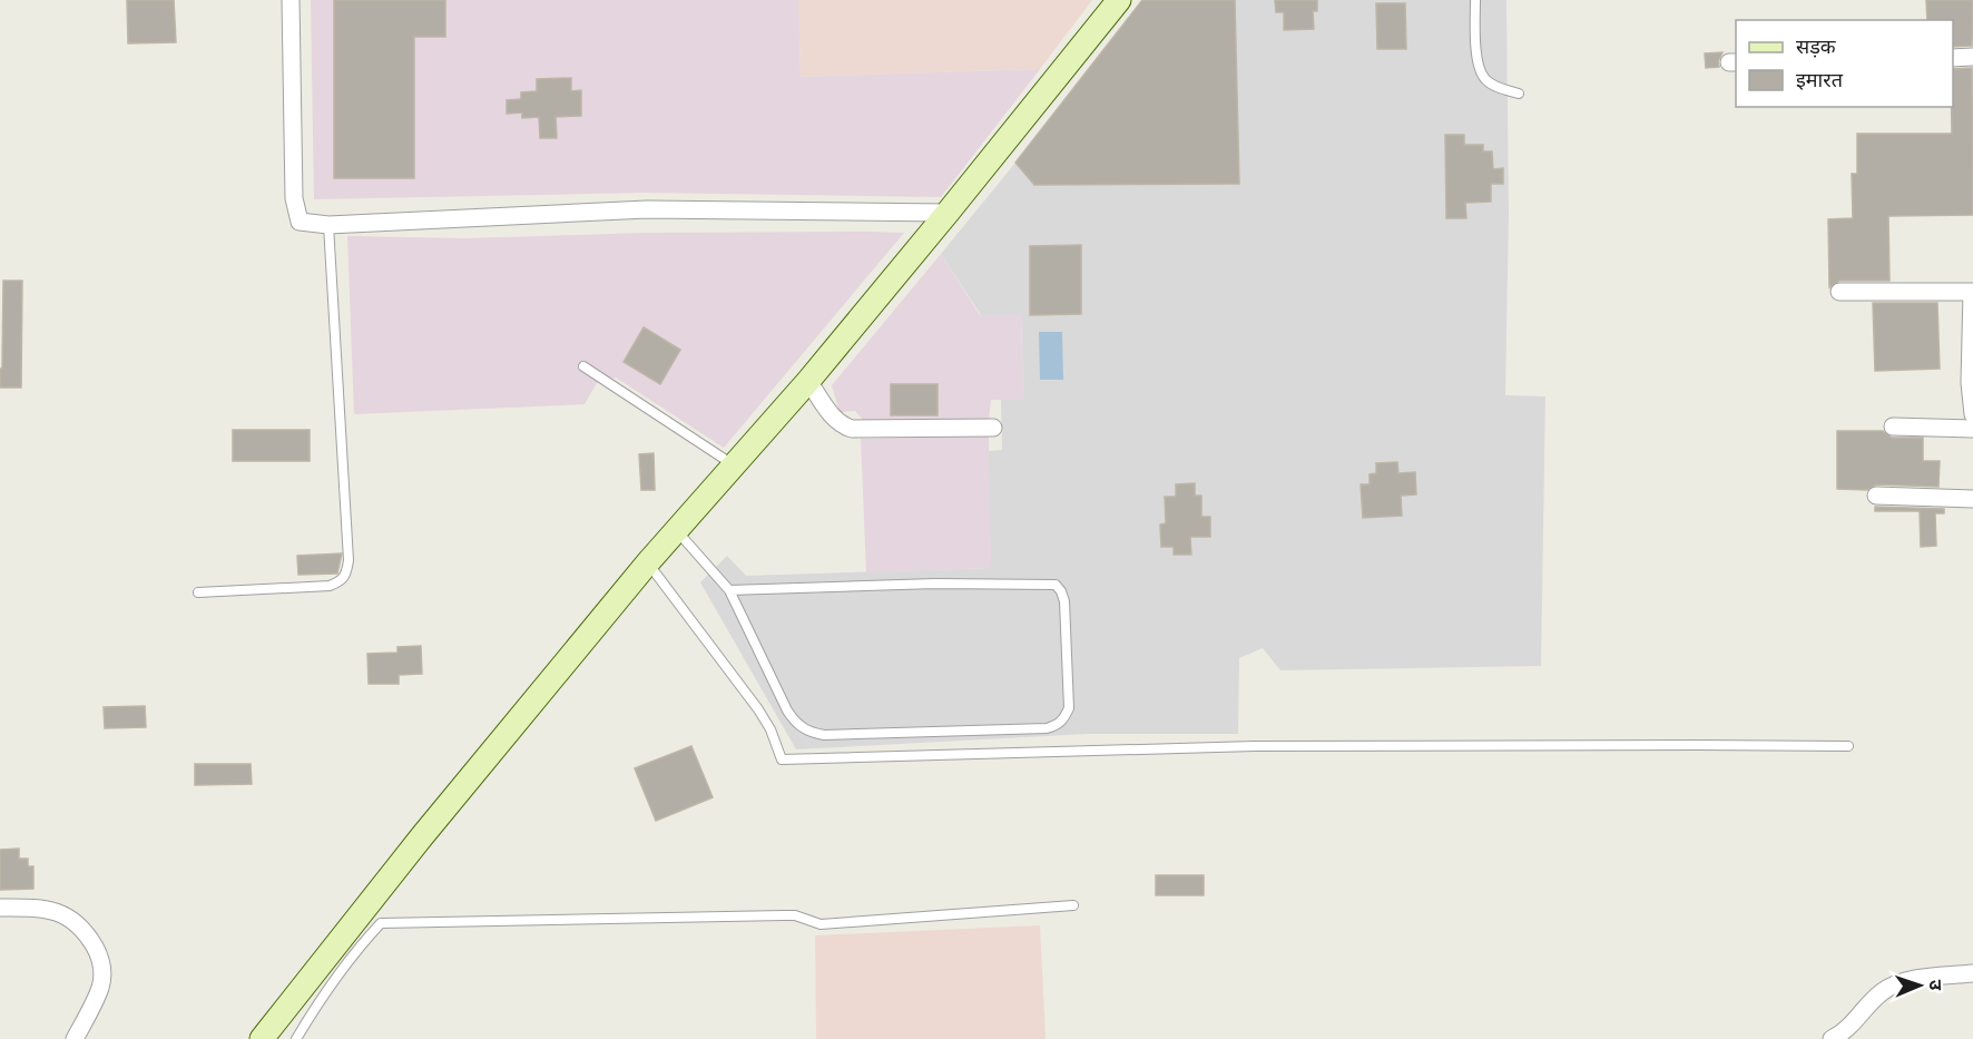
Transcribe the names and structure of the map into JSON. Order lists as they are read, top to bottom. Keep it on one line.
{"legend":["सड़क","इमारत"],"north":"right"}
